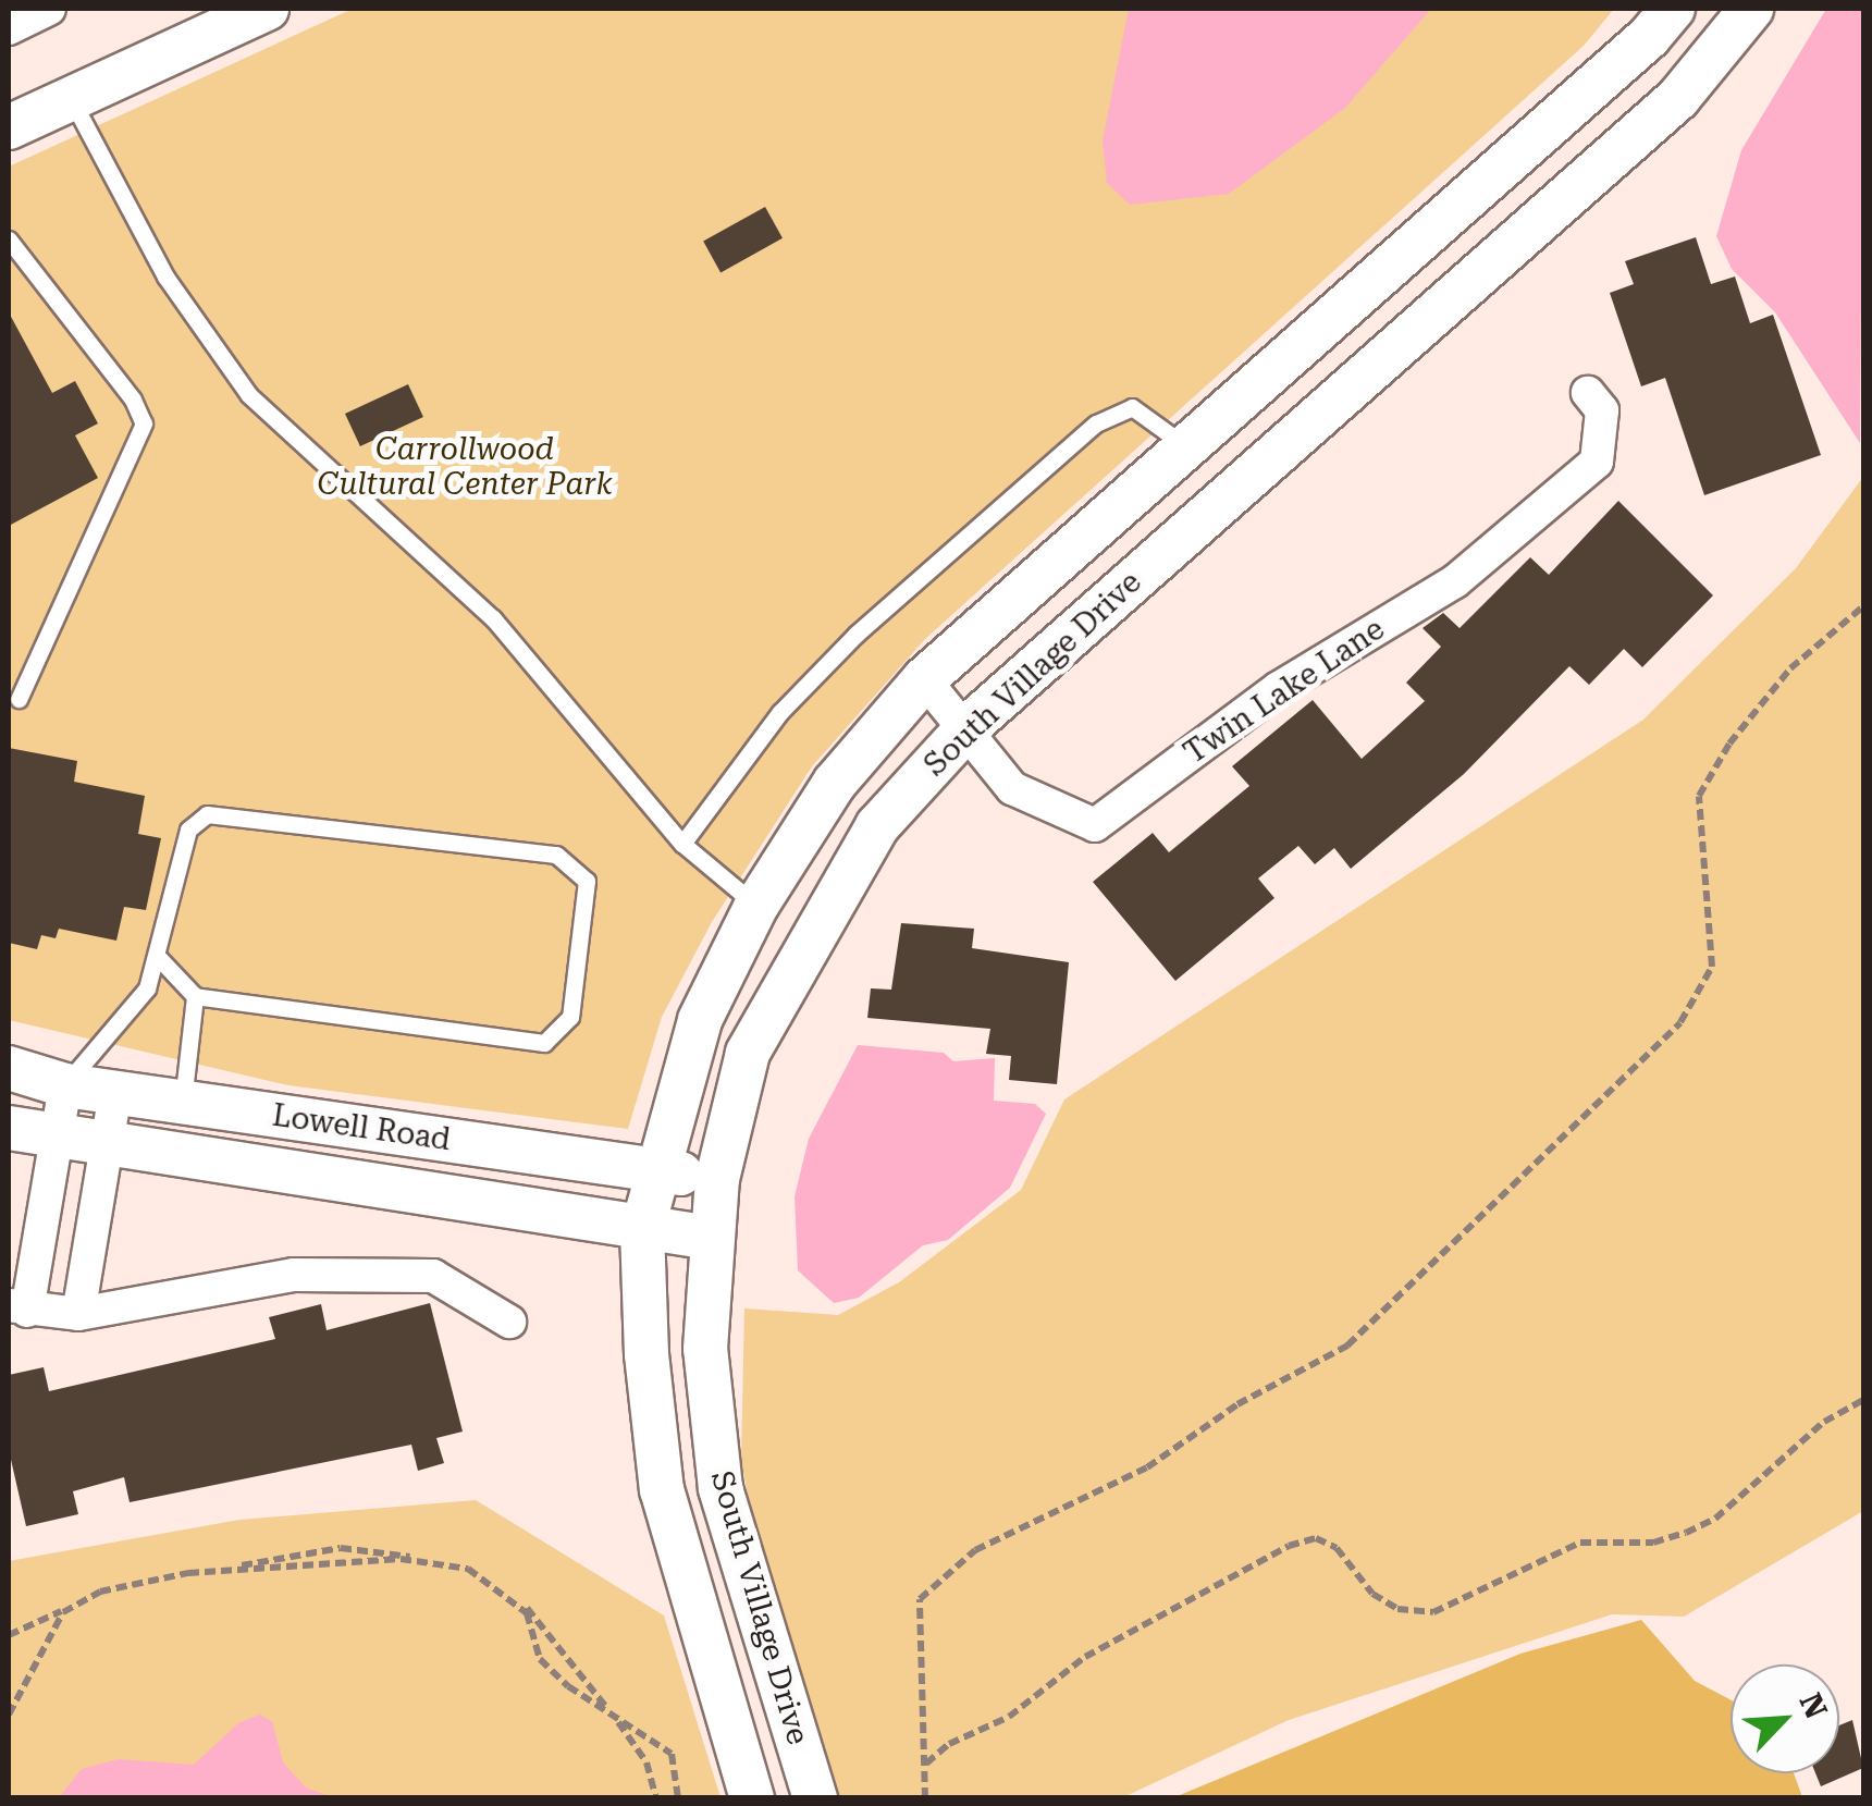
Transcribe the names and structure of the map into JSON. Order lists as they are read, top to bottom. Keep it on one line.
{"streets":{"street":["South Village Drive","Twin Lake Lane","Lowell Road"]},"crossings":[["South Village Drive","Twin Lake Lane"],["South Village Drive","Lowell Road"]],"parks":["Carrollwood Cultural Center Park"],"north":"top right"}
